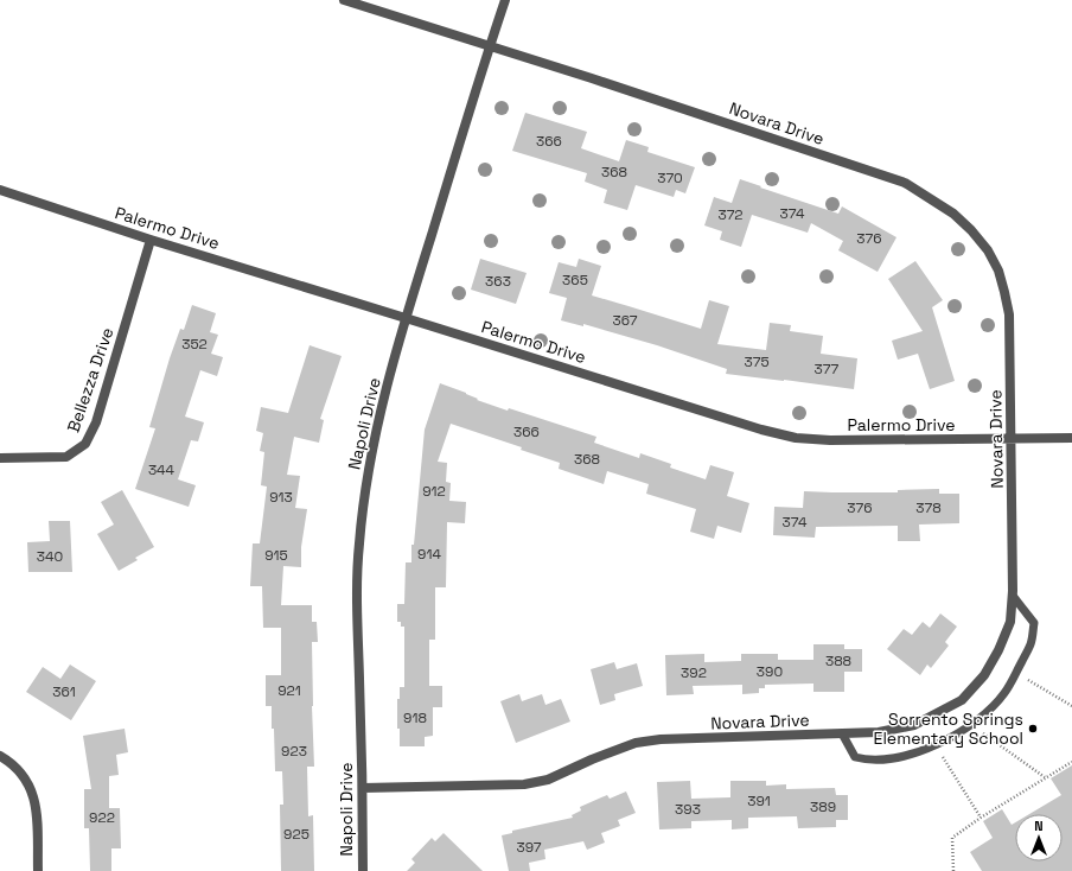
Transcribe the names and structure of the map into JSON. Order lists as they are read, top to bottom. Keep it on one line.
{"streets":{"street":["Novara Drive","Palermo Drive","Bellezza Drive","Napoli Drive"]},"crossings":[["Novara Drive","Palermo Drive"],["Novara Drive","Napoli Drive"],["Palermo Drive","Bellezza Drive"],["Palermo Drive","Napoli Drive"]],"places":["Sorrento Springs Elementary School"],"house_numbers":["366","368","370","374","372","376","365","363","367","352","375","377","366","368","344","912","913","376","378","374","914","915","340","388","390","392","921","361","918","923","391","389","393","922","925","397"],"north":"top"}
